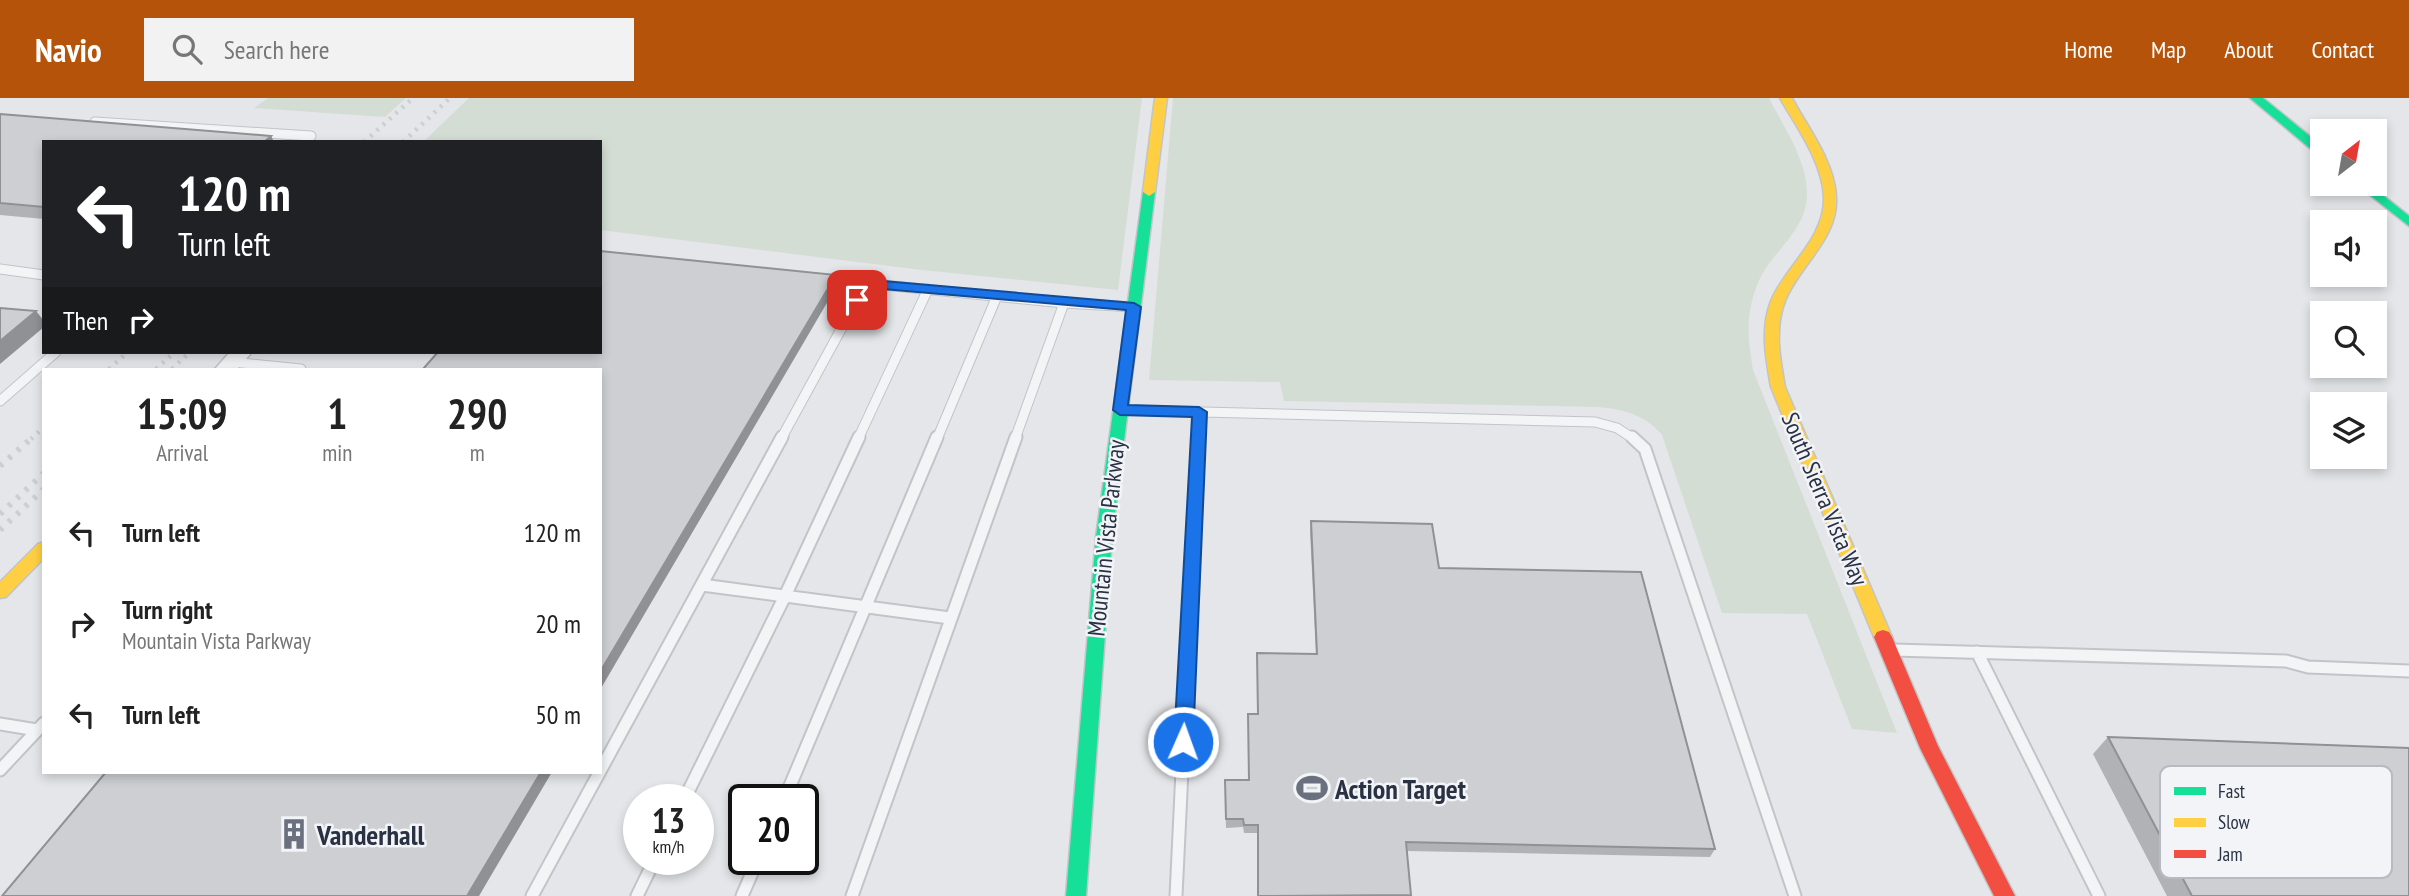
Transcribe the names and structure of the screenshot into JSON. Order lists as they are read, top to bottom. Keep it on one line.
{"streets":{"street":["South Sierra Vista Way","Mountain Vista Parkway"]},"places":{"sports":["Action Target"],"building":["Vanderhall"]},"legend":["Fast","Slow","Jam"],"north":"top right","page":{"header":"Navio","search":"Search here","nav":["Home","Map","About","Contact"],"turn":["120 m","Turn left"],"then":"Then","eta":["15:09","Arrival","1","min","290","m"],"list":[{"name":"Turn left","value":"120 m"},{"name":"Turn right","note":"Mountain Vista Parkway","value":"20 m"},{"name":"Turn left","value":"50 m"}],"speed":"13 km/h","limit":"20"}}
